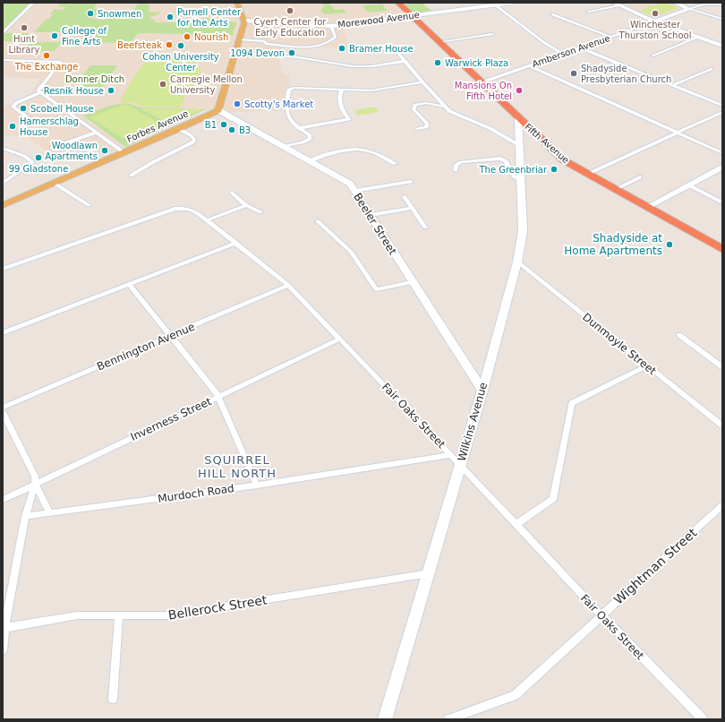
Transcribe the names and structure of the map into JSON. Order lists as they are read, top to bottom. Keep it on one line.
{"streets":{"highway":["Fifth Avenue"],"main road":["Morewood Avenue","Amberson Avenue","Forbes Avenue","Beeler Street","Wilkins Avenue"],"street":["Dunmoyle Street","Bennington Avenue","Fair Oaks Street","Inverness Street","Murdoch Road","Wightman Street","Bellerock Street"]},"crossings":[["Morewood Avenue","Fifth Avenue"],["Amberson Avenue","Fifth Avenue"],["Forbes Avenue","Beeler Street"],["Fifth Avenue","Wilkins Avenue"],["Beeler Street","Wilkins Avenue"],["Dunmoyle Street","Wilkins Avenue"],["Bennington Avenue","Fair Oaks Street"],["Fair Oaks Street","Inverness Street"],["Fair Oaks Street","Wilkins Avenue"],["Fair Oaks Street","Murdoch Road"],["Fair Oaks Street","Wightman Street"],["Wilkins Avenue","Bellerock Street"]],"districts":["SQUIRREL HILL NORTH"],"parks":["Donner Ditch"],"places":["Cyert Center for Early Education","Snowmen","Winchester Thurston School","Purnell Center for the Arts","Hunt Library","College of Fine Arts","Nourish","Beefsteak","Cohon University Center","Bramer House","1094 Devon","The Exchange","Warwick Plaza","Shadyside Presbyterian Church","Carnegie Mellon University","Resnik House","Mansions On Fifth Hotel","Scotty's Market","Scobell House","B1","Hamerschlag House","B3","Woodlawn Apartments","99 Gladstone","The Greenbriar","Shadyside at Home Apartments"]}
